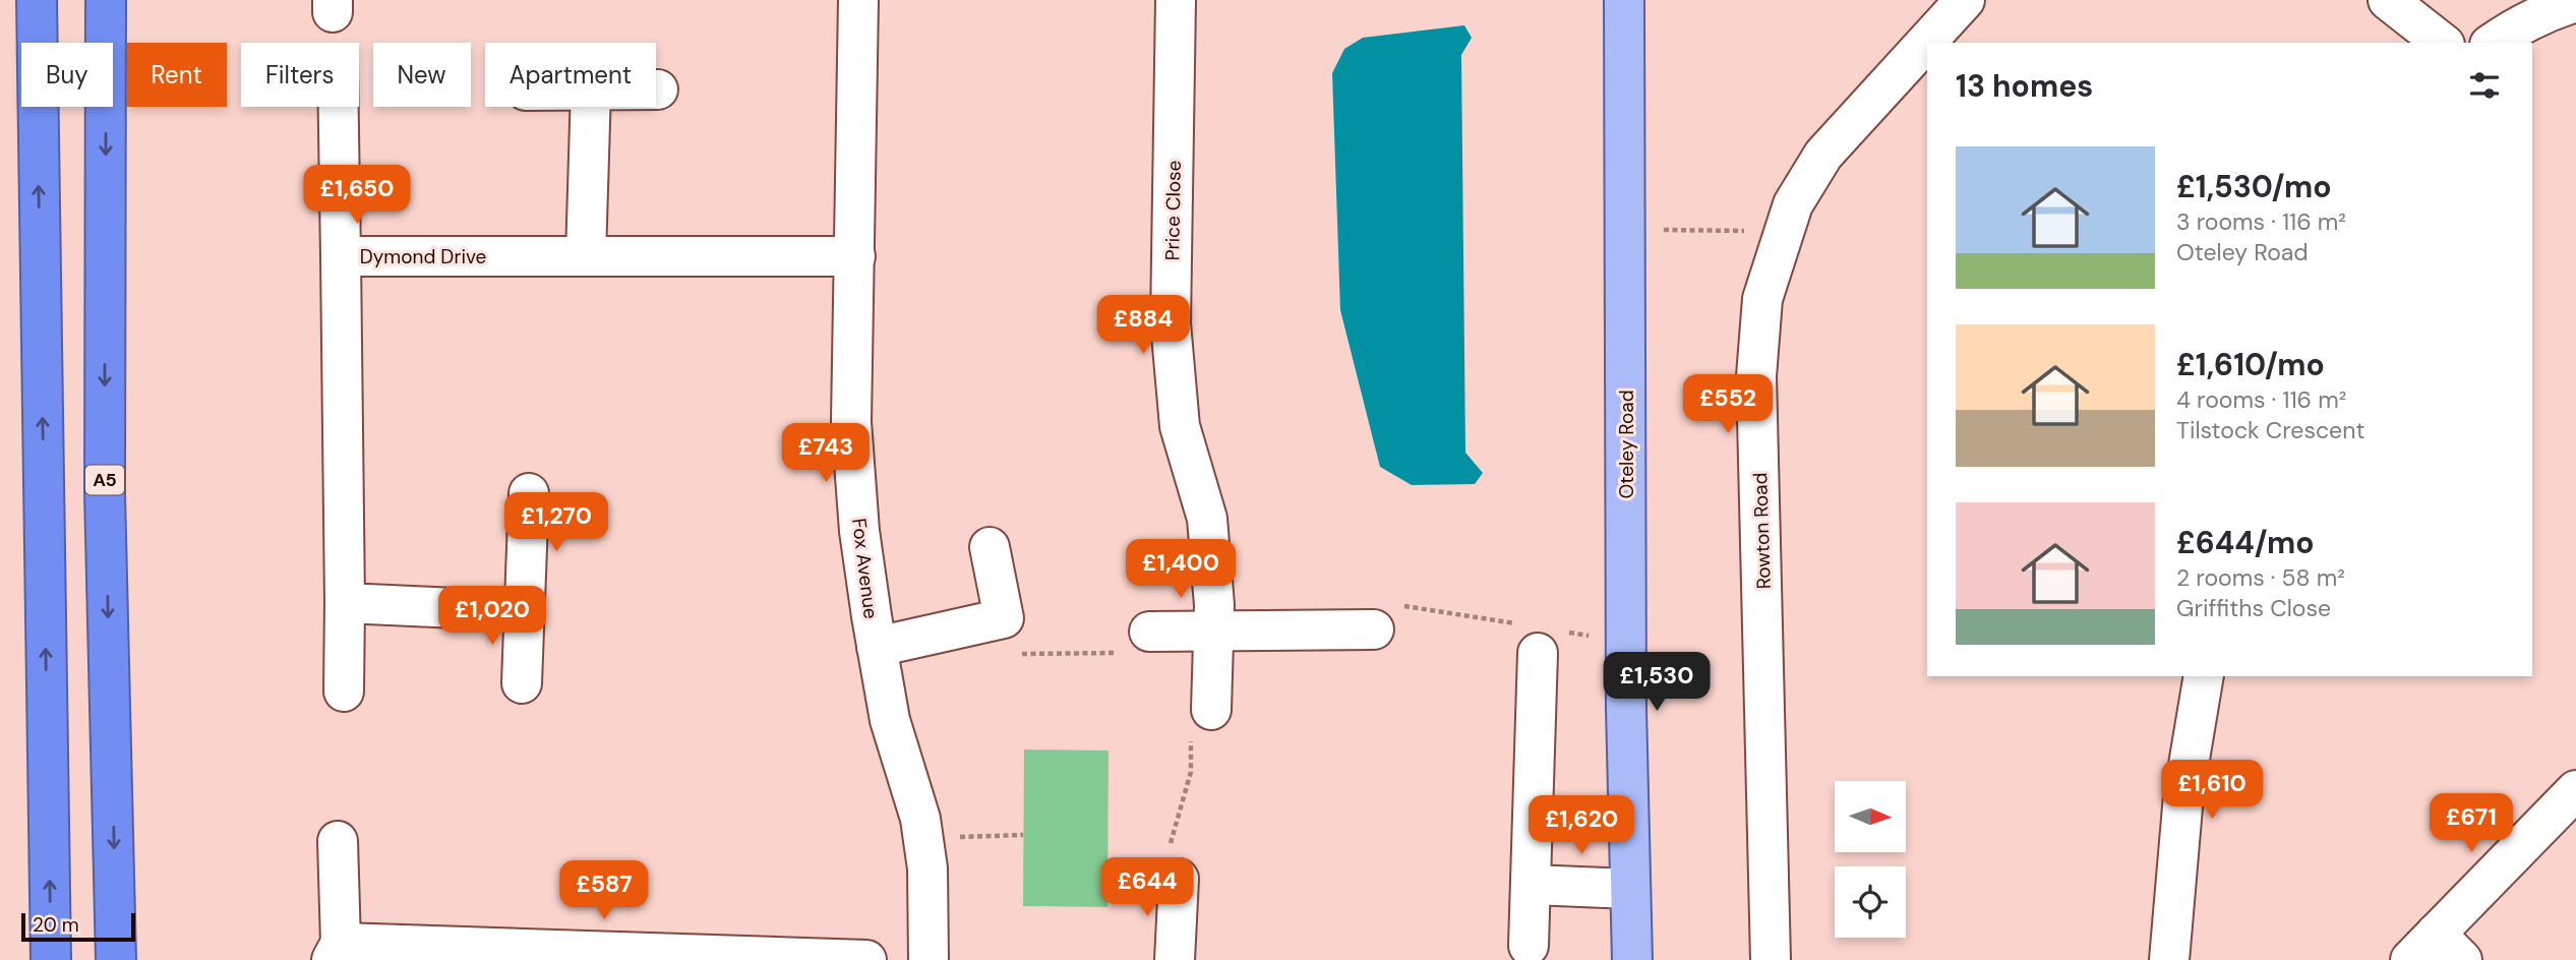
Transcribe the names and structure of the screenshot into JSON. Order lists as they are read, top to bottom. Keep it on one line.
{"streets":{"highway":["A5"],"main road":["Oteley Road"],"street":["Price Close","Dymond Drive","Rowton Road","Fox Avenue"]},"crossings":[["Dymond Drive","Fox Avenue"]],"scale_bar":"20 m","north":"right","page":{"chip":["Buy","Rent","Filters","New","Apartment"],"heading":"13 homes","list":[{"name":"£1,530/mo","note":"3 rooms · 116 m² · Oteley Road"},{"name":"£1,610/mo","note":"4 rooms · 116 m² · Tilstock Crescent"},{"name":"£644/mo","note":"2 rooms · 58 m² · Griffiths Close"}],"price":["£1,650","£884","£552","£743","£1,270","£1,400","£1,020","£1,530","£1,610","£671","£1,620","£644","£587"],"scale":"20 m"}}
